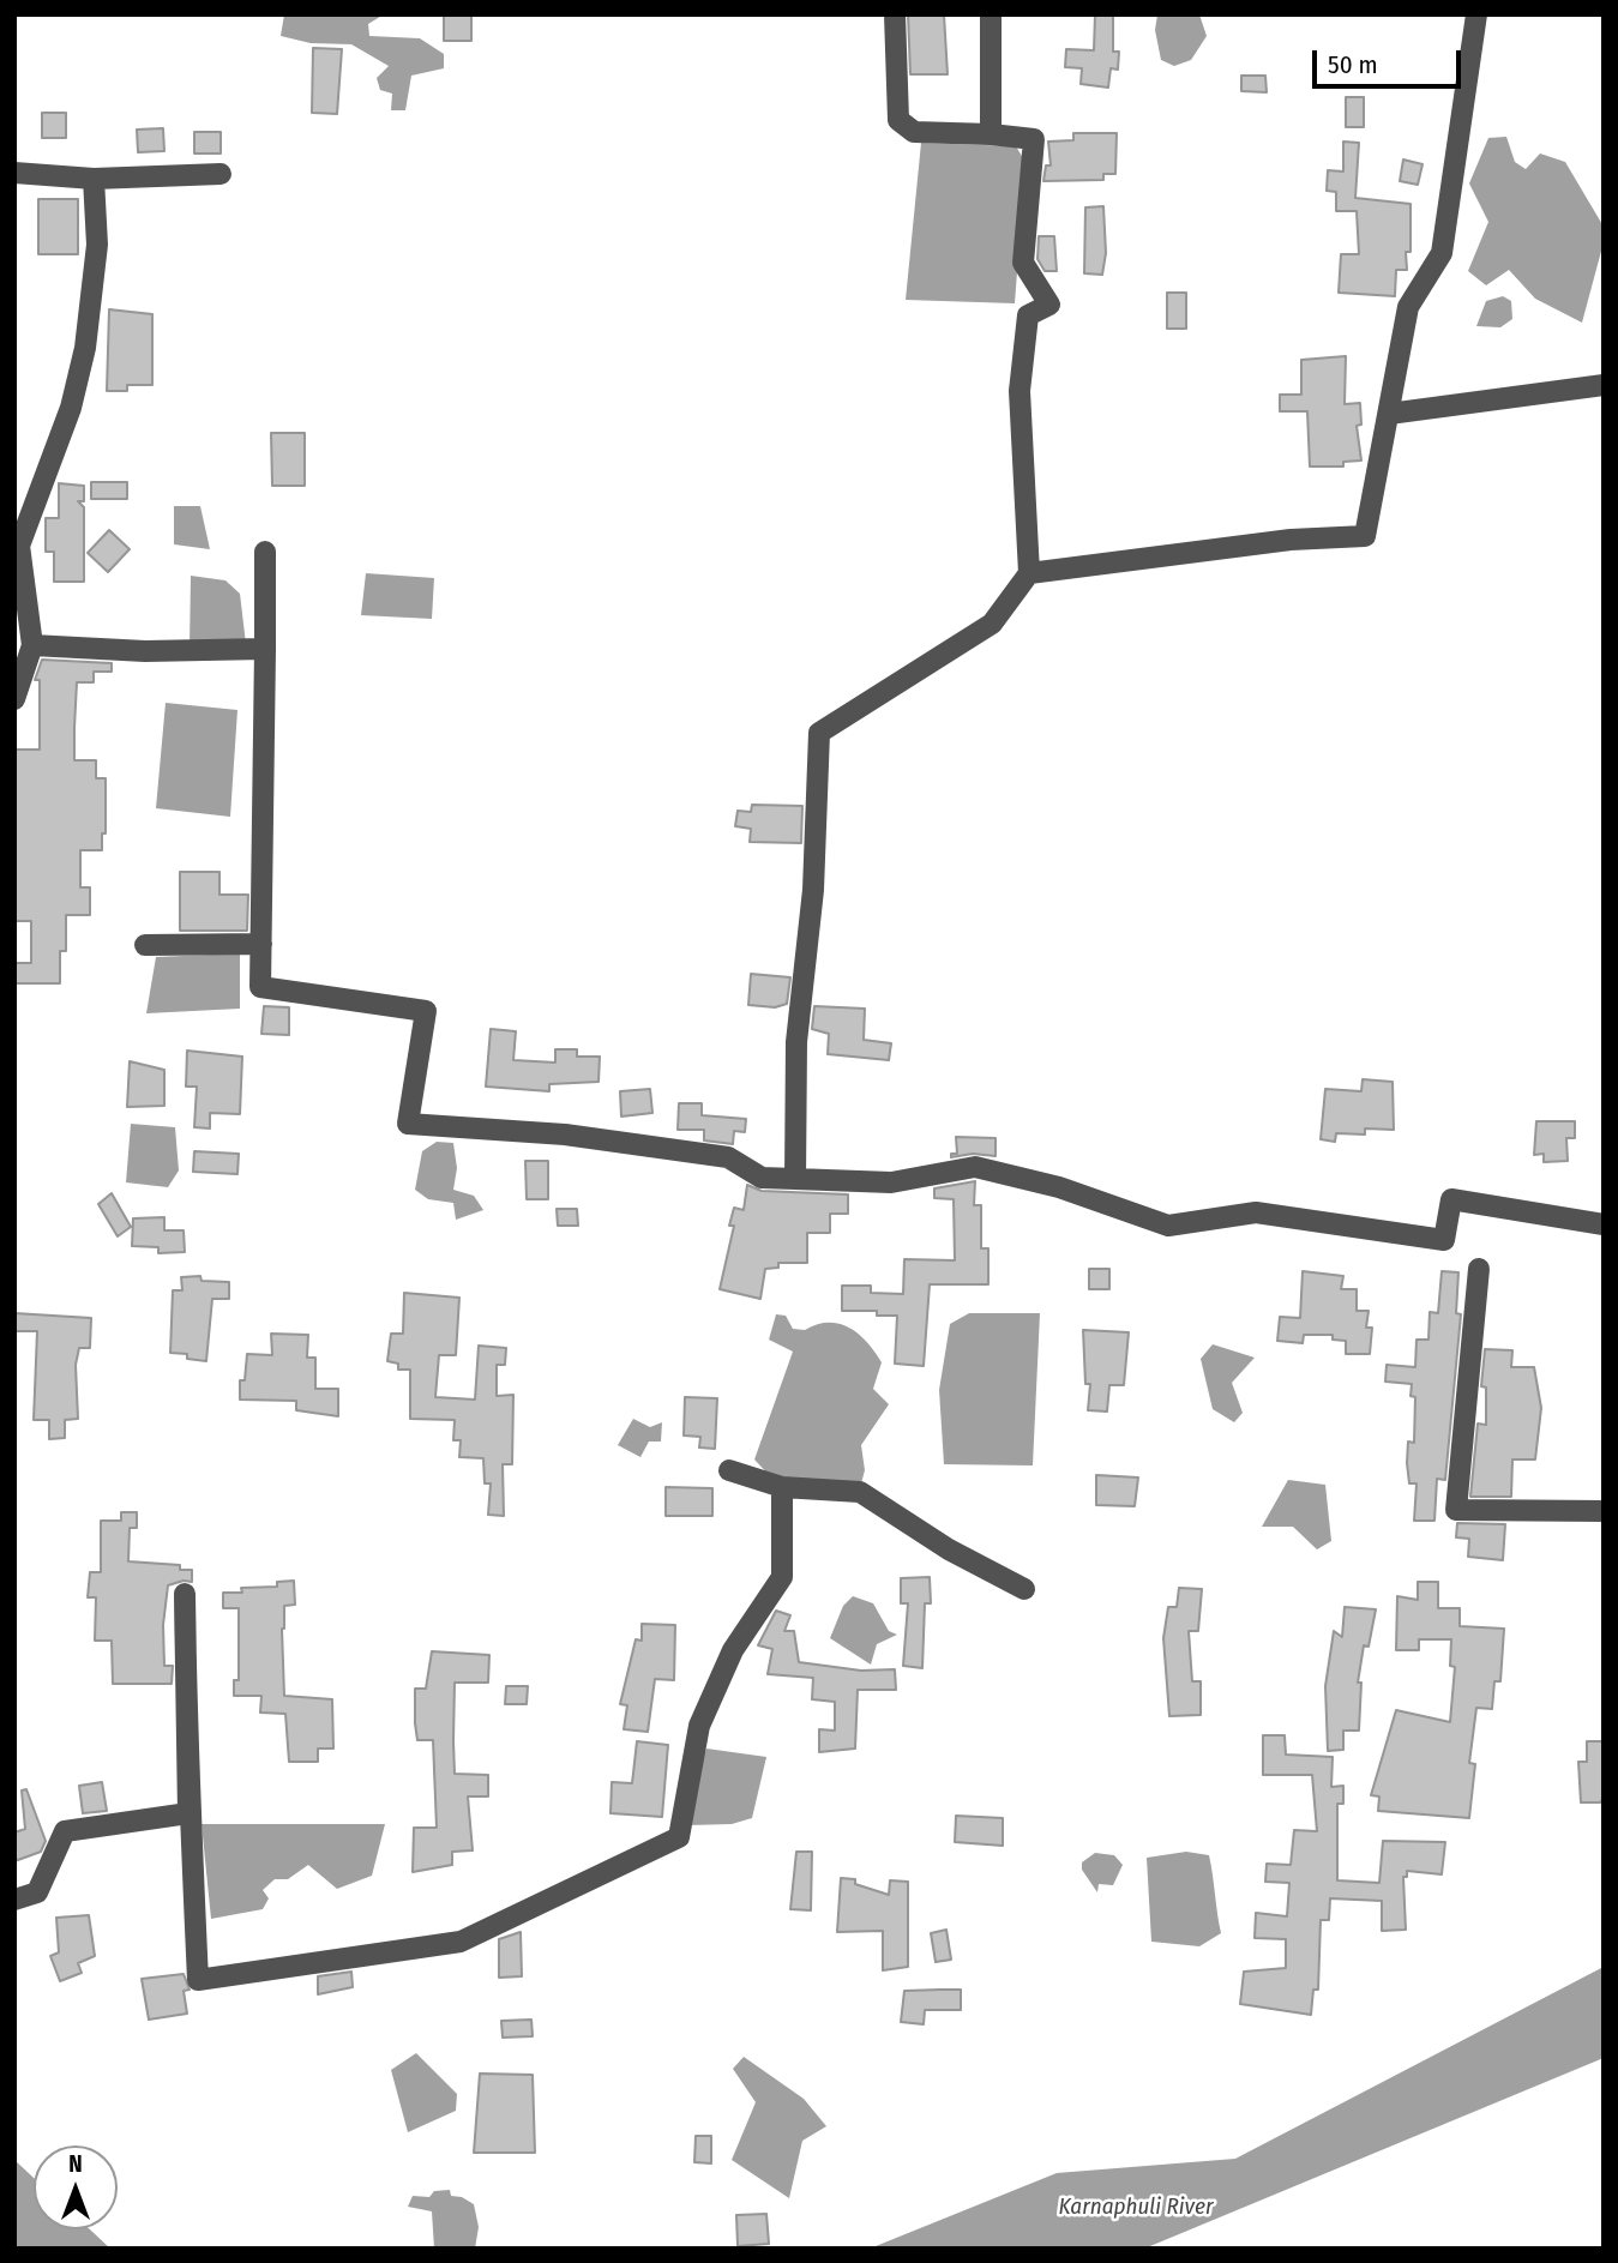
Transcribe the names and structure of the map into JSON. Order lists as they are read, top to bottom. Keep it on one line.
{"water":["Karnaphuli River"],"scale_bar":"50 m","north":"top"}
